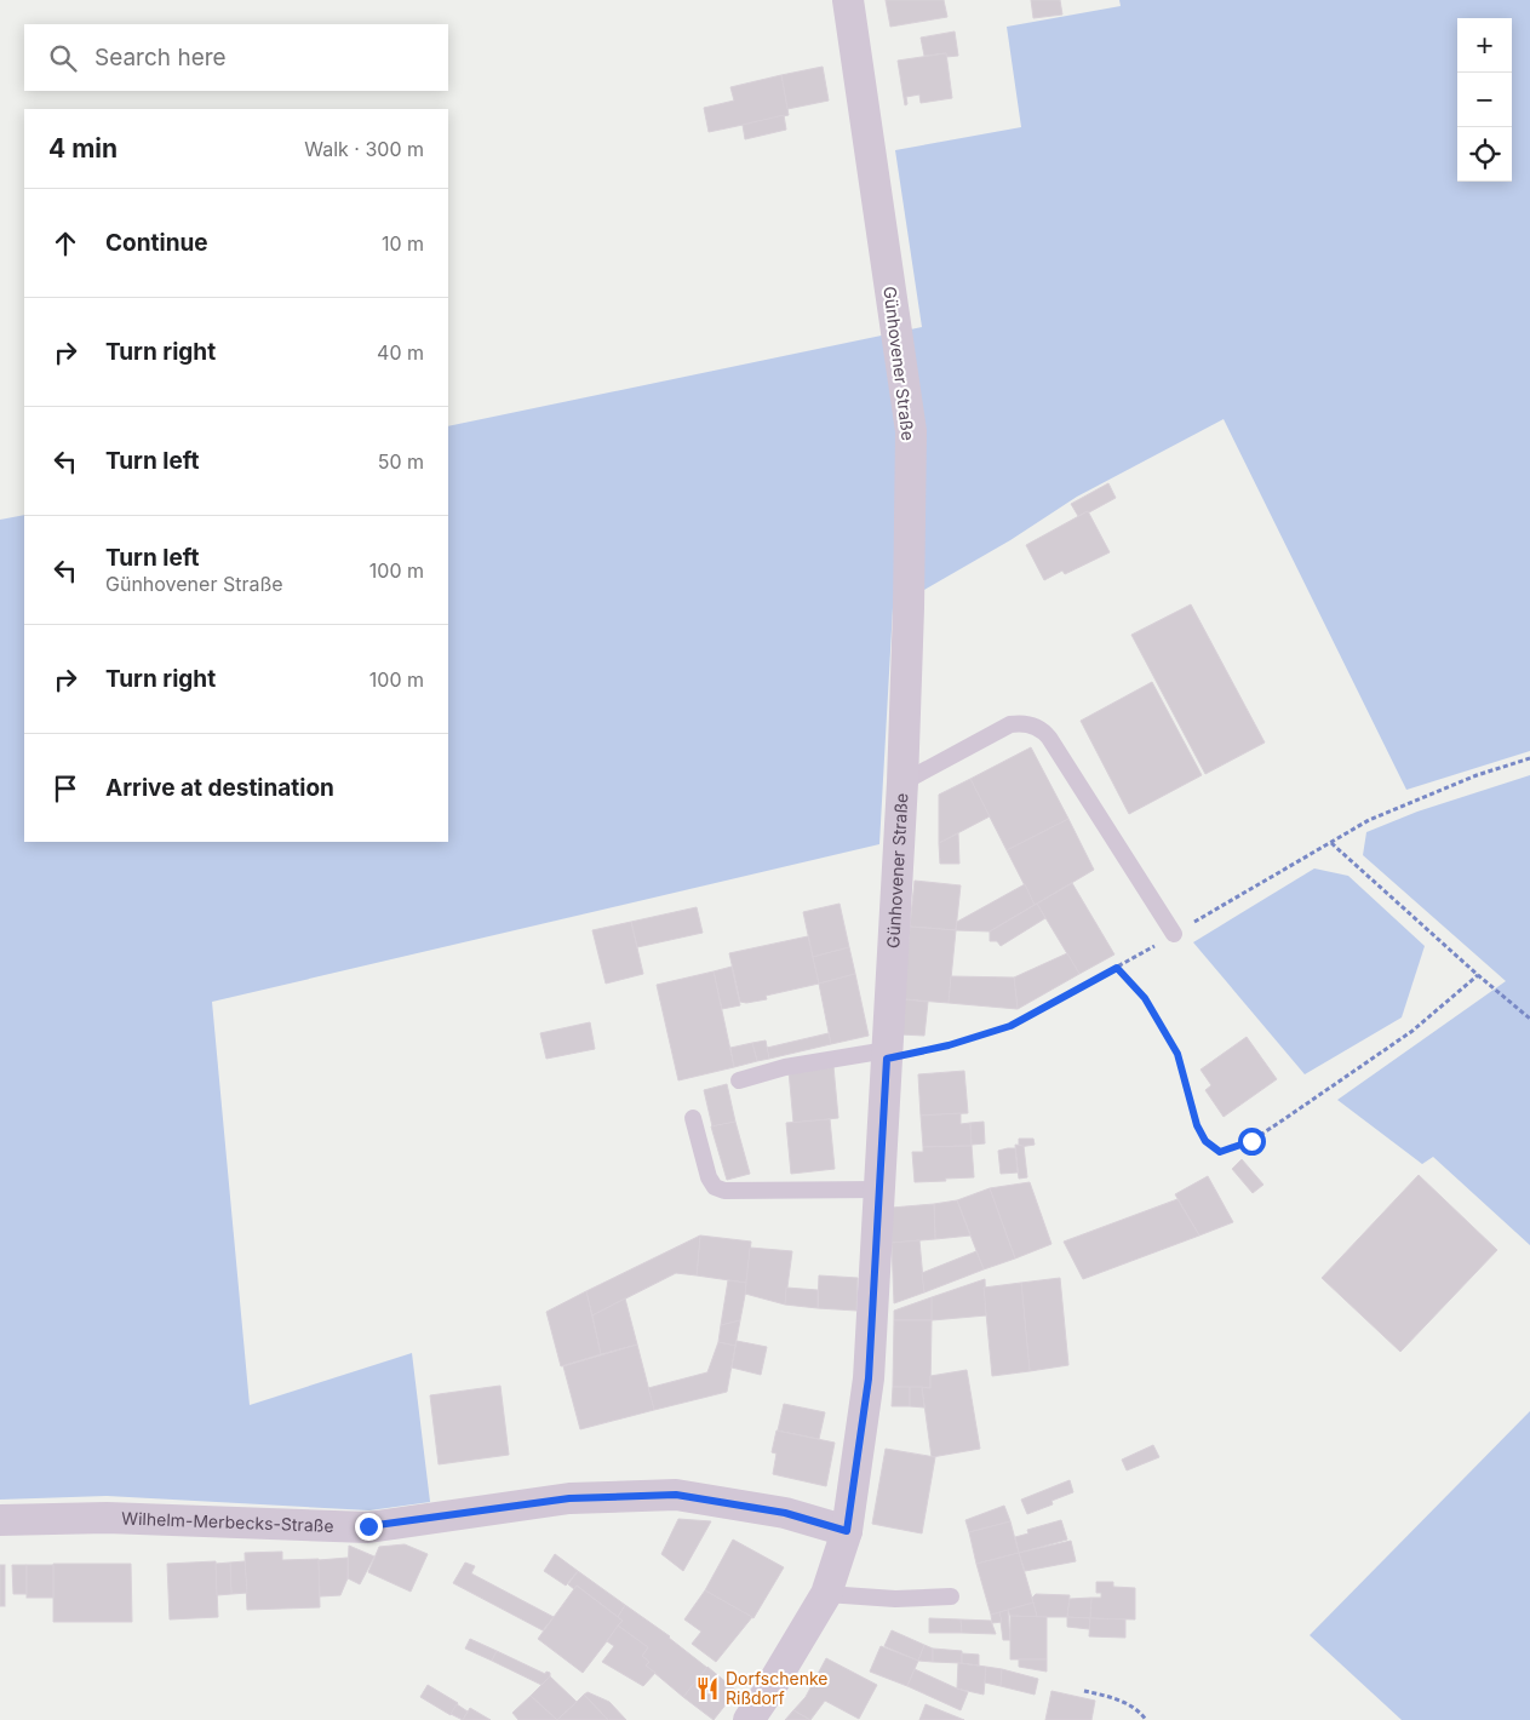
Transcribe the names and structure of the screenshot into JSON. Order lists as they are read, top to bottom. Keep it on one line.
{"streets":{"street":["Günhovener Straße","Wilhelm-Merbecks-Straße"]},"crossings":[["Günhovener Straße","Wilhelm-Merbecks-Straße"]],"places":{"restaurant":["Dorfschenke Rißdorf"]},"page":{"map_buttons":["+","−"],"search":"Search here","heading":["4 min","Walk · 300 m"],"list":[["Continue","10 m"],["Turn right","40 m"],["Turn left","50 m"],["Turn left","Günhovener Straße","100 m"],["Turn right","100 m"],"Arrive at destination"]}}
